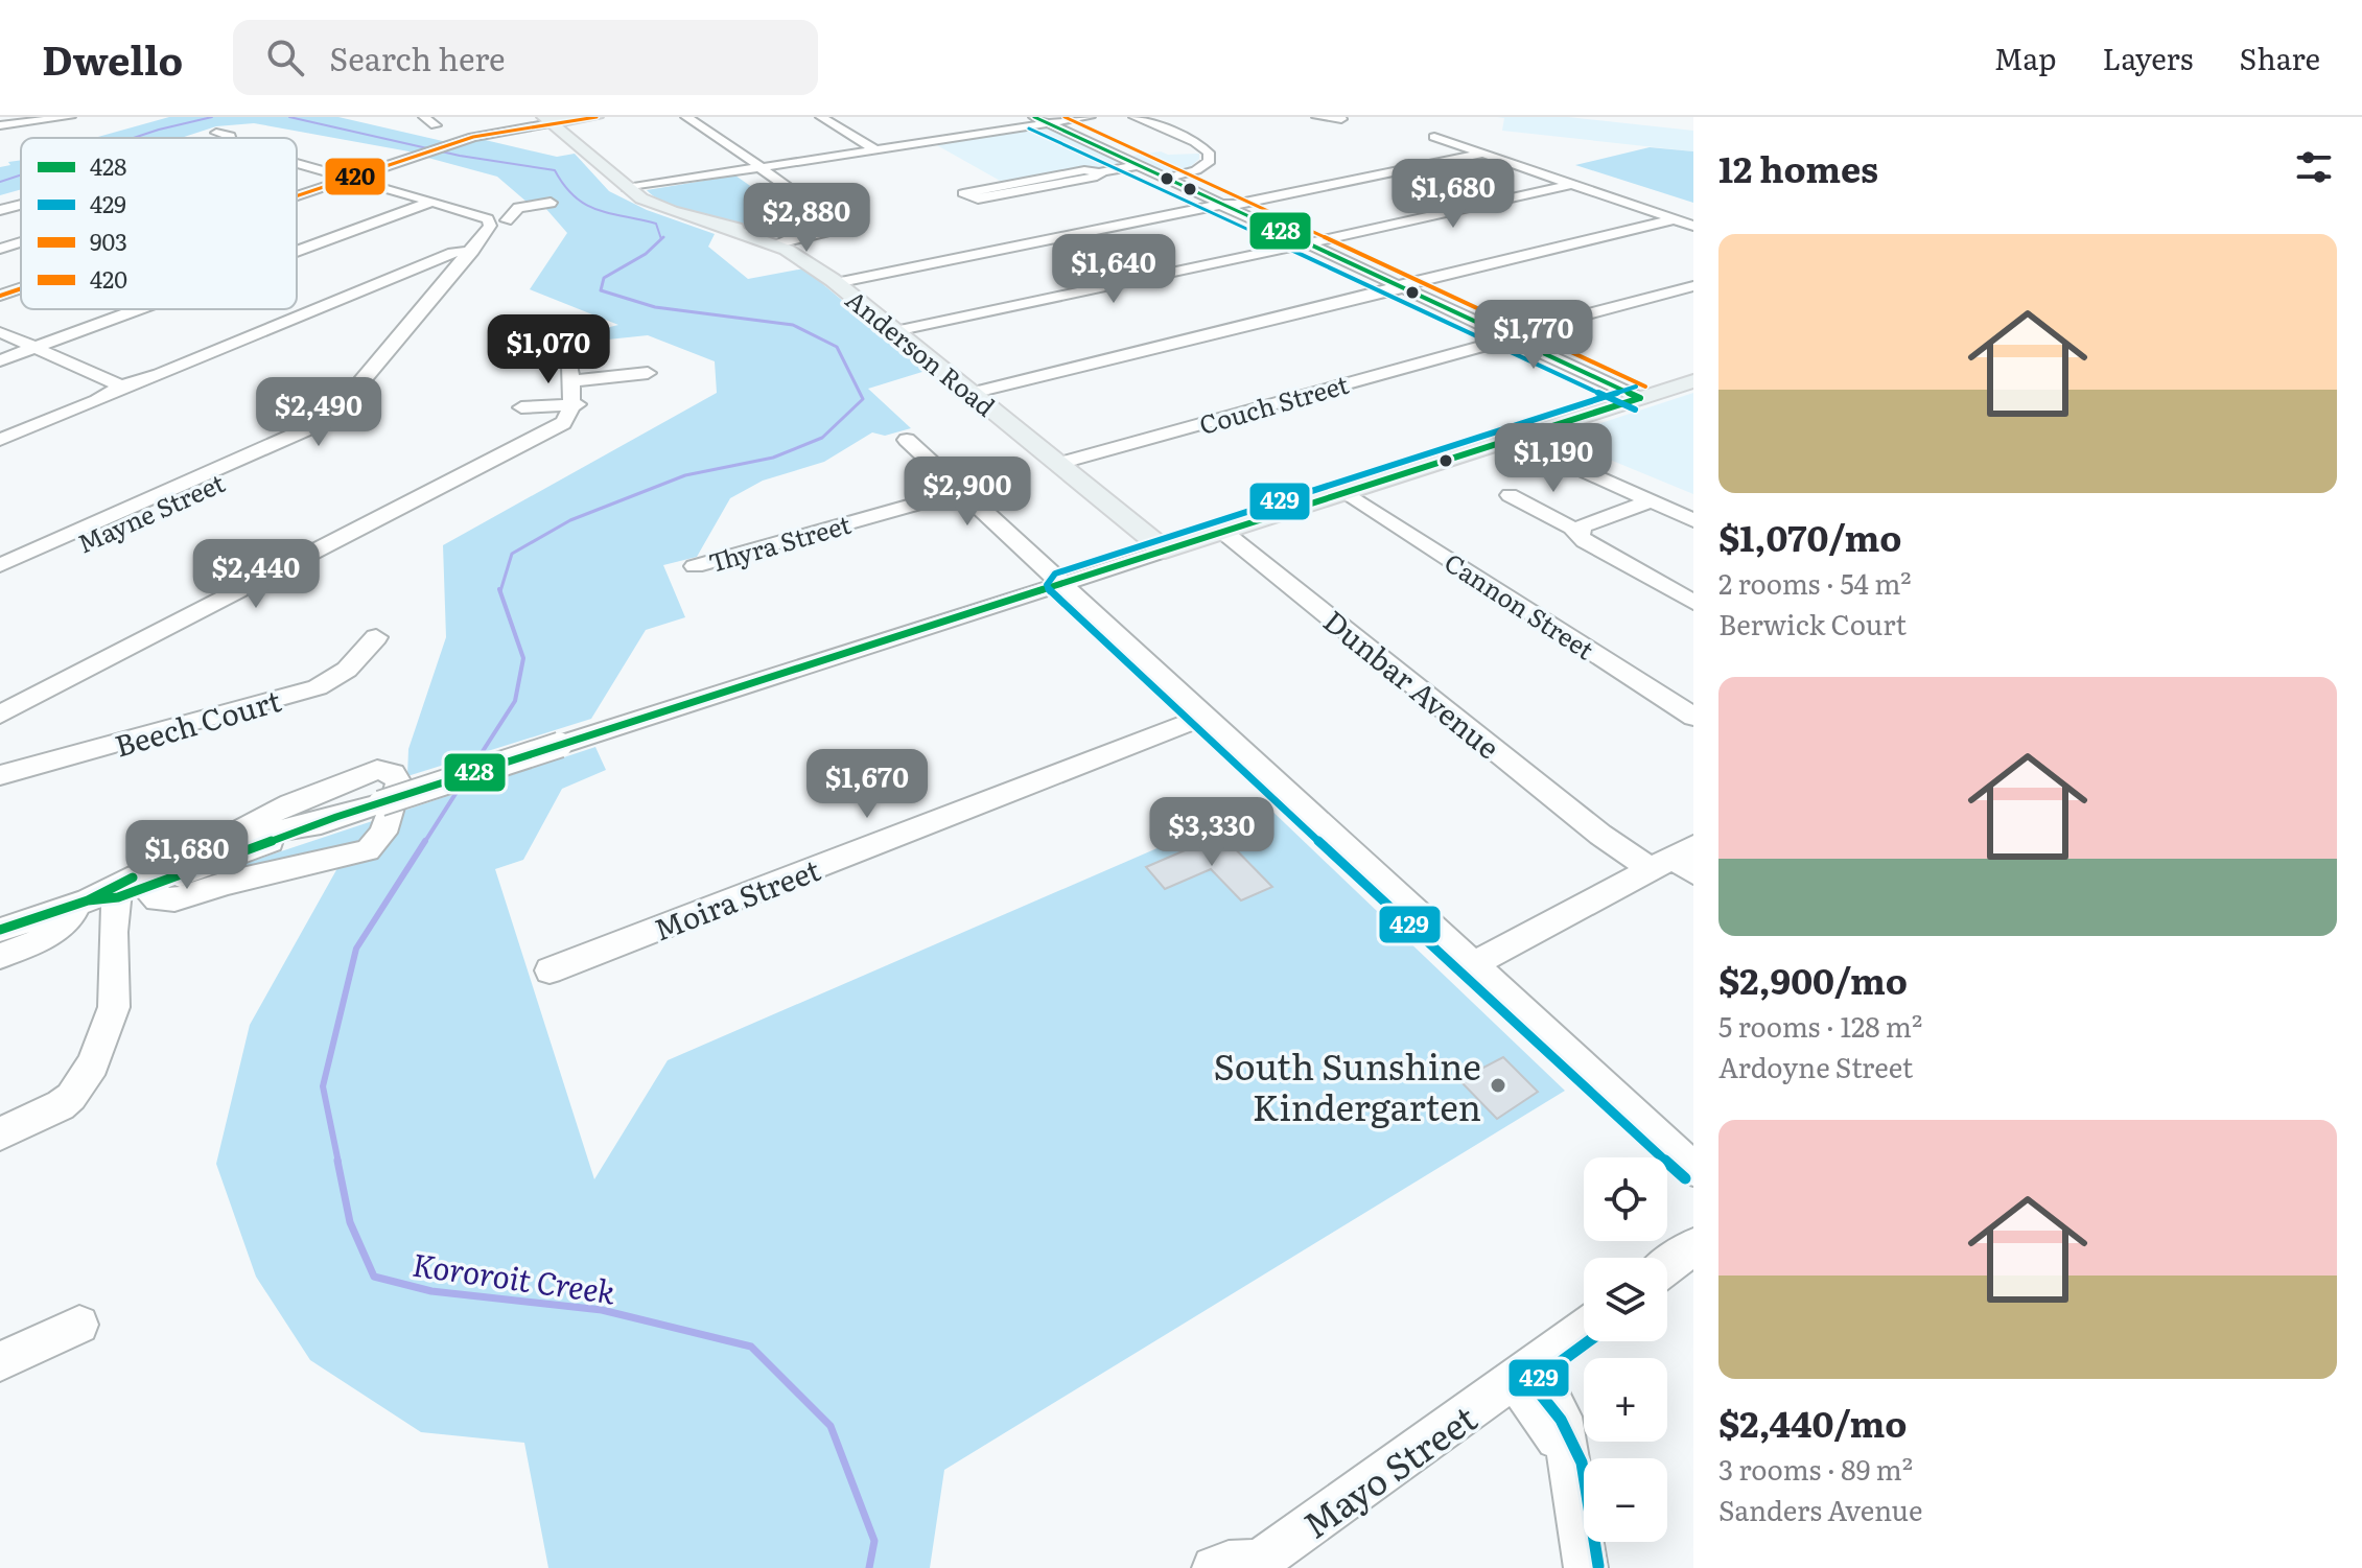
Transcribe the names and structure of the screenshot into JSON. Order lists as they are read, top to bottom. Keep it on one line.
{"streets":{"main road":["Anderson Road"],"street":["Couch Street","Mayne Street","Thyra Street","Cannon Street","Dunbar Avenue","Beech Court","Moira Street","Mayo Street"]},"crossings":[["Anderson Road","Couch Street"]],"water":["Kororoit Creek"],"places":["South Sunshine Kindergarten"],"lines":["transit line 428","transit line 903","transit line 420","transit line 429"],"legend":["428","429","903","420"],"page":{"header":"Dwello","search":"Search here","nav":["Map","Layers","Share"],"heading":"12 homes","price":["$1,680","$2,880","$1,640","$1,770","$1,070","$2,490","$1,190","$2,900","$2,440","$1,670","$3,330","$1,680"],"list":[{"name":"$1,070/mo","note":"2 rooms · 54 m² · Berwick Court"},{"name":"$2,900/mo","note":"5 rooms · 128 m² · Ardoyne Street"},{"name":"$2,440/mo","note":"3 rooms · 89 m² · Sanders Avenue"}],"map_buttons":["+","−"]}}
